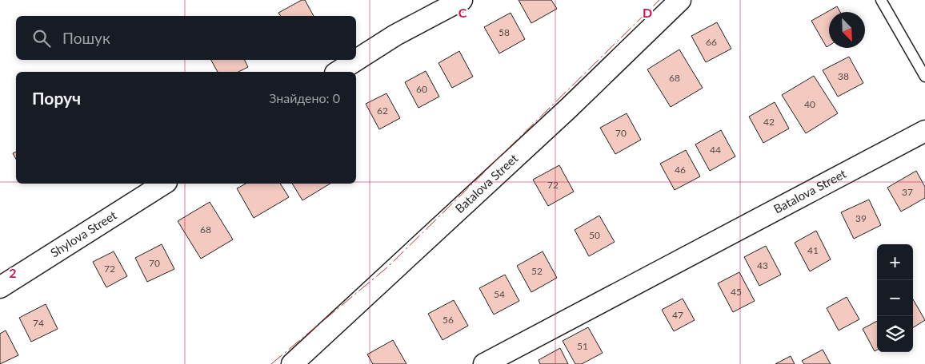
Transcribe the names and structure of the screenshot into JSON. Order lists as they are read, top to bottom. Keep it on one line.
{"streets":{"street":["Batalova Street","Shylova Street"]},"house_numbers":["58","66","38","68","60","40","62","42","70","44","46","72","37","39","68","50","41","70","43","72","52","45","54","47","56","74","51"],"north":"bottom right","page":{"search":"Пошук","heading":["Поруч","Знайдено: 0"],"map_buttons":["+","−"]},"grid":{"columns":["C","D"],"rows":["2"]}}
